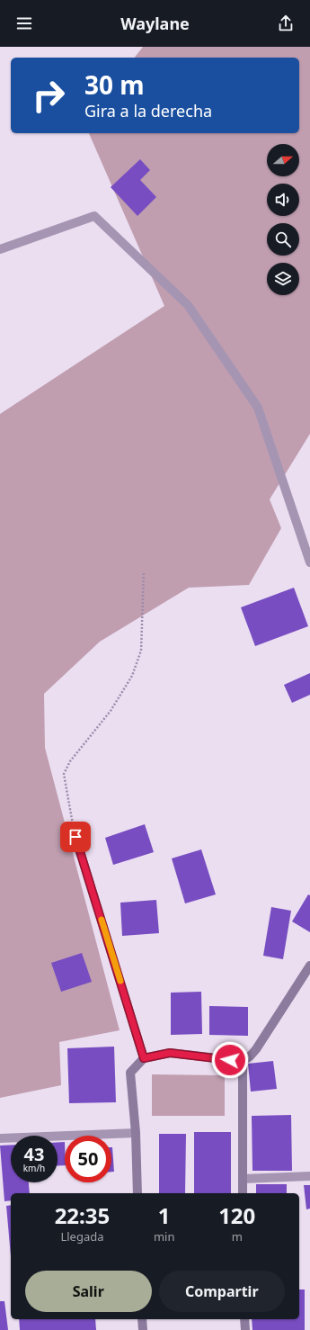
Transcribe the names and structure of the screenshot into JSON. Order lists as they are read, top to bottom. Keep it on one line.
{"north":"right","page":{"header":"Waylane","turn":["30 m","Gira a la derecha"],"speed":"43 km/h","limit":"50","eta":["22:35","Llegada","1","min","120","m"],"buttons":["Salir","Compartir"]}}
